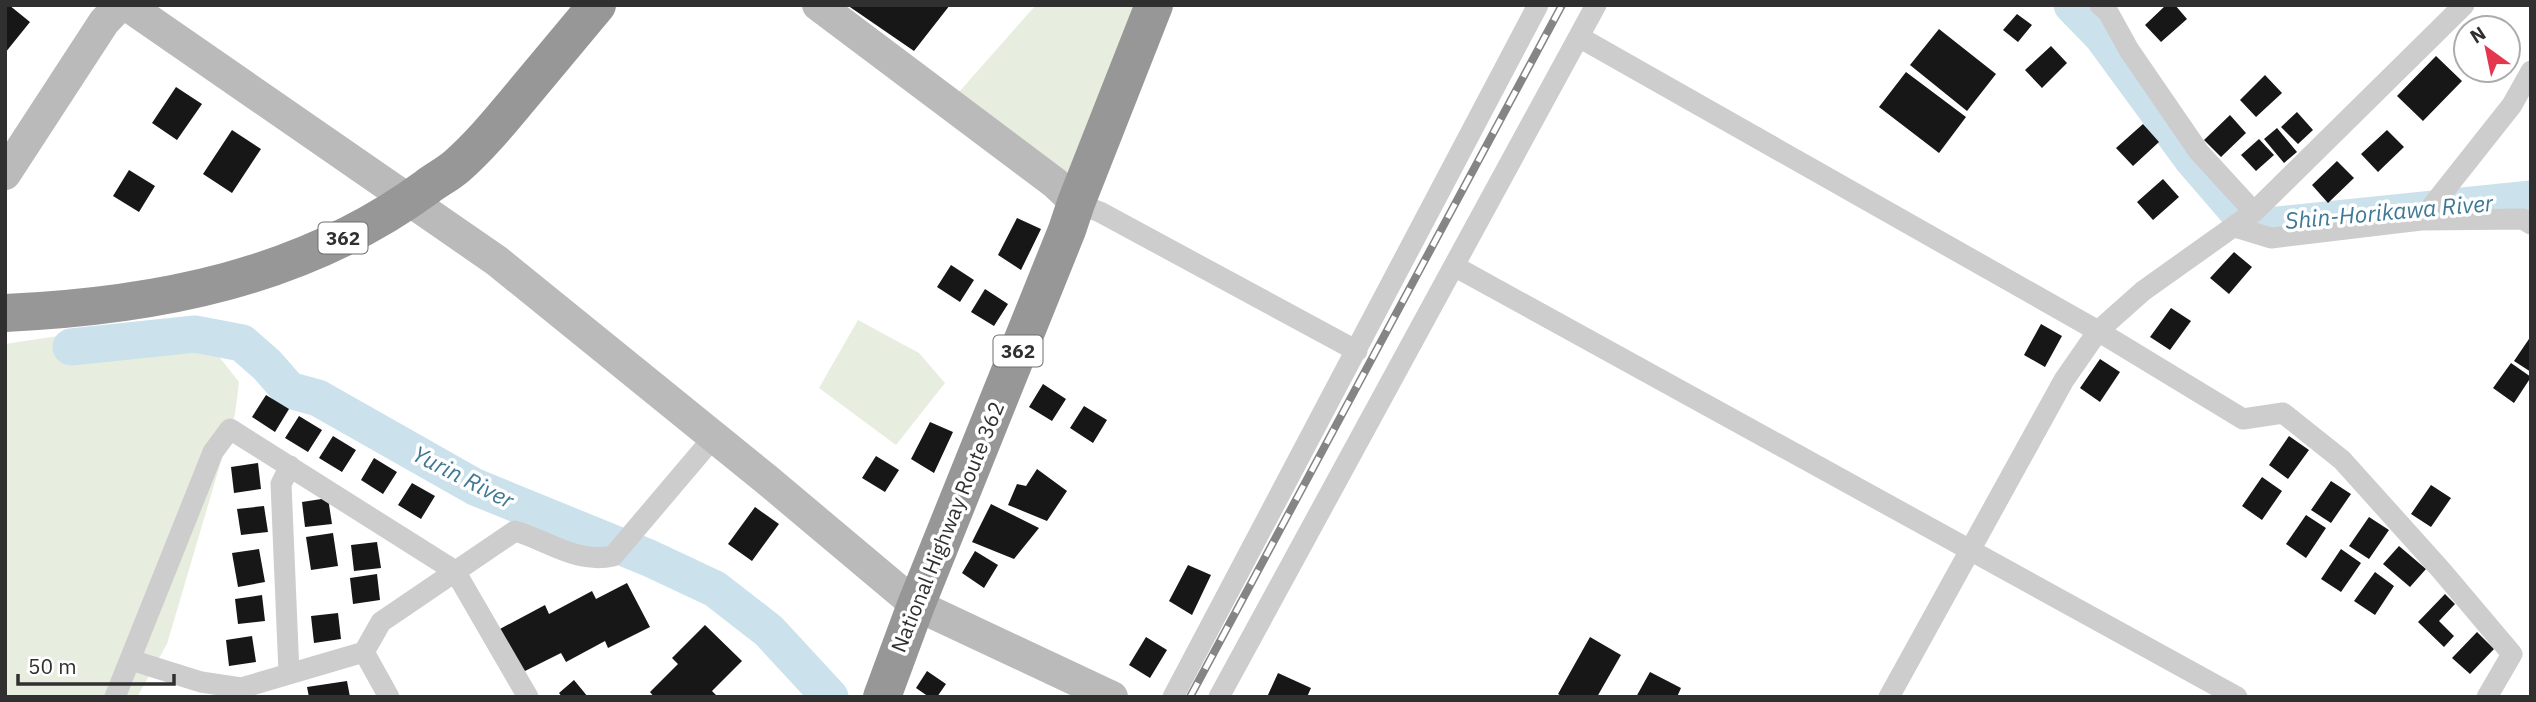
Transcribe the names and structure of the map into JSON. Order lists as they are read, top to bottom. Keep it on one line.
{"streets":{"highway":["362","National Highway Route 362"]},"water":["Shin-Horikawa River","Yurin River"],"scale_bar":"50 m","north":"top left"}
